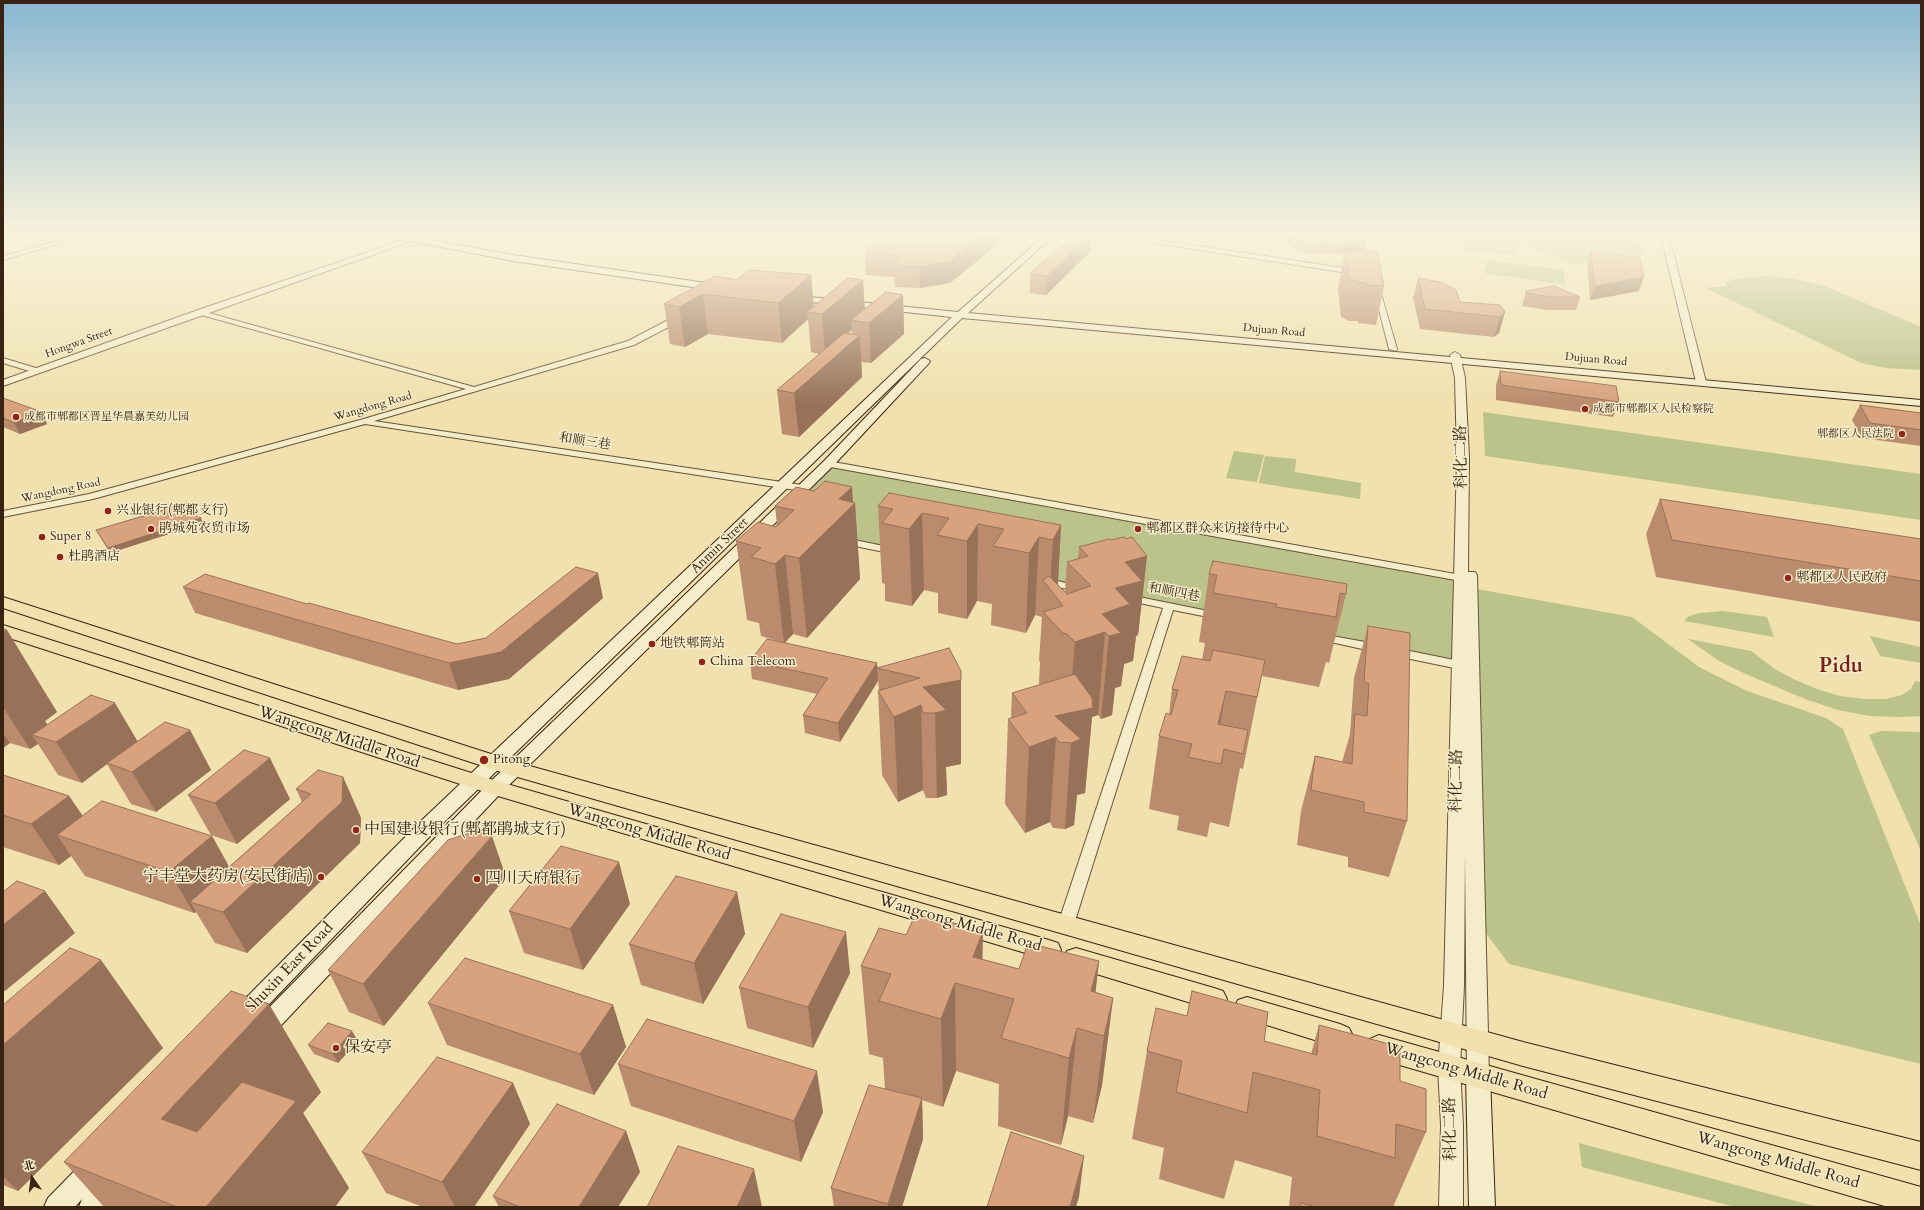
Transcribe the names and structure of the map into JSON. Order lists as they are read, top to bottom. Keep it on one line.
{"streets":{"main road":["Dujuan Road","Anmin Street","Wangcong Middle Road","Shuxin East Road"],"street":["Hongwa Street","Wangdong Road","和顺三巷","科化二路","和顺四巷"]},"crossings":[["Dujuan Road","科化二路"],["Dujuan Road","Anmin Street"],["Wangdong Road","和顺三巷"],["和顺三巷","Anmin Street"],["科化二路","Wangcong Middle Road"],["Anmin Street","Wangcong Middle Road"],["Anmin Street","Shuxin East Road"],["Wangcong Middle Road","Shuxin East Road"]],"districts":["Pidu"],"places":["成都市郫都区人民检察院","成都市郫都区晋星华晨嘉美幼儿园","郫都区人民法院","兴业银行(郫都支行)","鹃城苑农贸市场","郫都区群众来访接待中心","Super 8","杜鹃酒店","郫都区人民政府","地铁郫筒站","China Telecom","Pitong","中国建设银行(郫都鹃城支行)","宁丰堂大药房(安民街店)","四川天府银行","保安亭"],"north":"top"}
